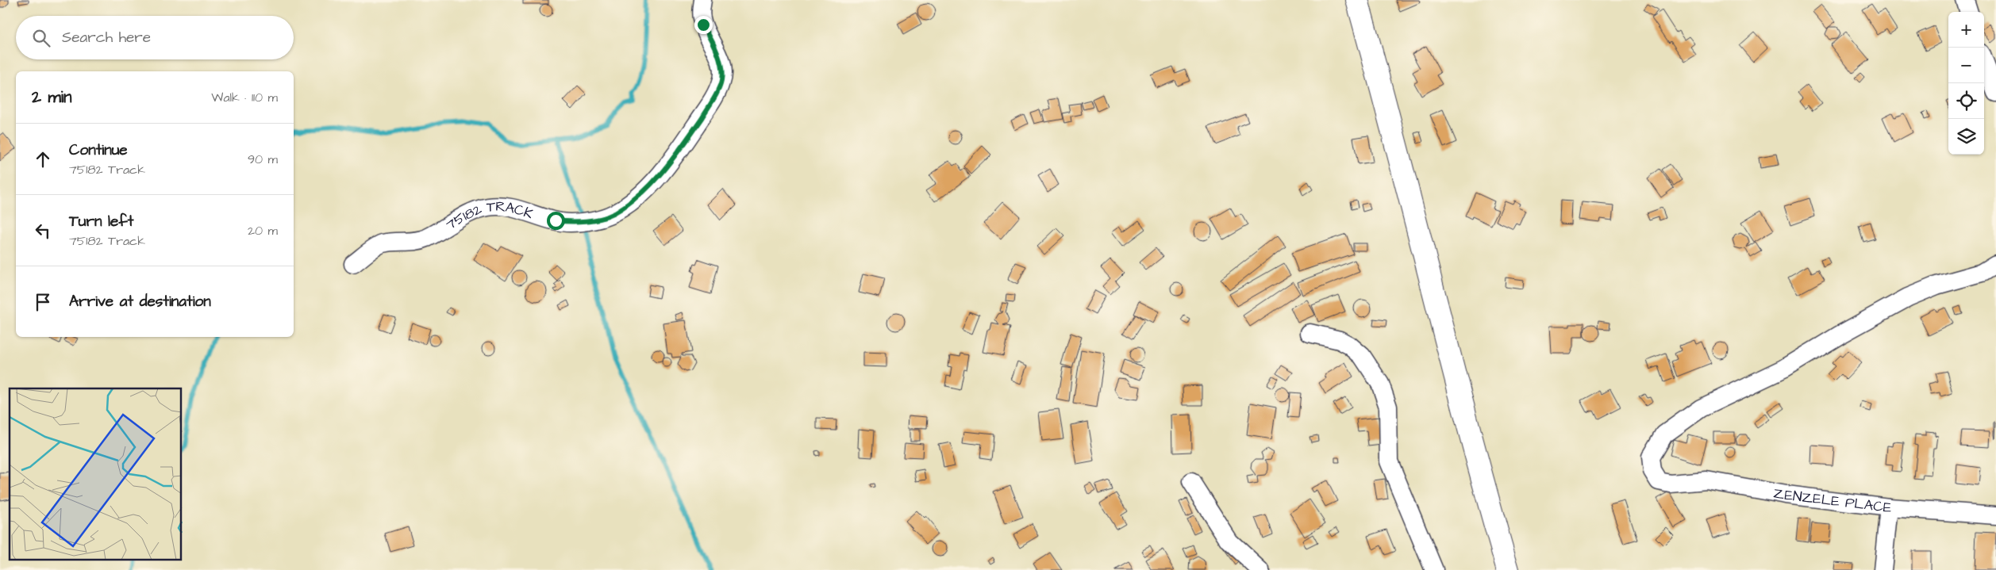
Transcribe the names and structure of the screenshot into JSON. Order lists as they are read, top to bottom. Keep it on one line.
{"streets":{"street":["75182 TRACK","ZENZELE PLACE"]},"page":{"map_buttons":["+","−"],"search":"Search here","heading":["2 min","Walk · 110 m"],"list":[["Continue","75182 Track","90 m"],["Turn left","75182 Track","20 m"],"Arrive at destination"]}}
